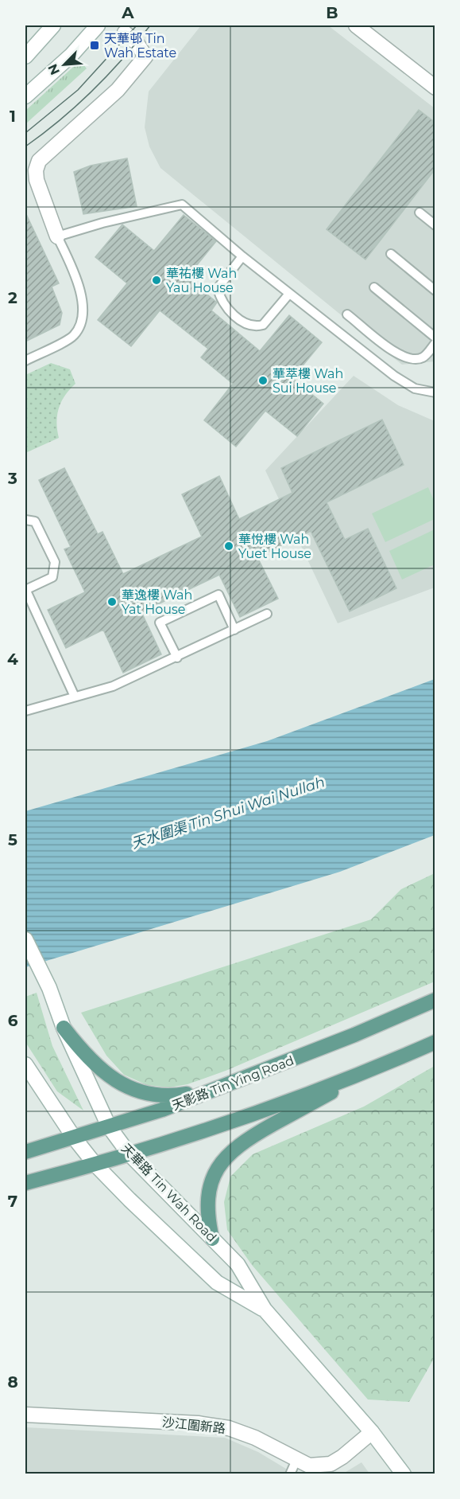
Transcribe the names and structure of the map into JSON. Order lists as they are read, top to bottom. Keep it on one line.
{"streets":{"main road":["天影路 Tin Ying Road"],"street":["天華路 Tin Wah Road","沙江圍新路"]},"crossings":[["天影路 Tin Ying Road","天華路 Tin Wah Road"],["天華路 Tin Wah Road","沙江圍新路"]],"water":["天水圍渠 Tin Shui Wai Nullah"],"places":{"transit":["天華邨 Tin Wah Estate"],"other":["華祐樓 Wah Yau House","華萃樓 Wah Sui House","華悅樓 Wah Yuet House","華逸樓 Wah Yat House"]},"north":"bottom left","grid":{"columns":["A","B"],"rows":["1","2","3","4","5","6","7","8"]}}
